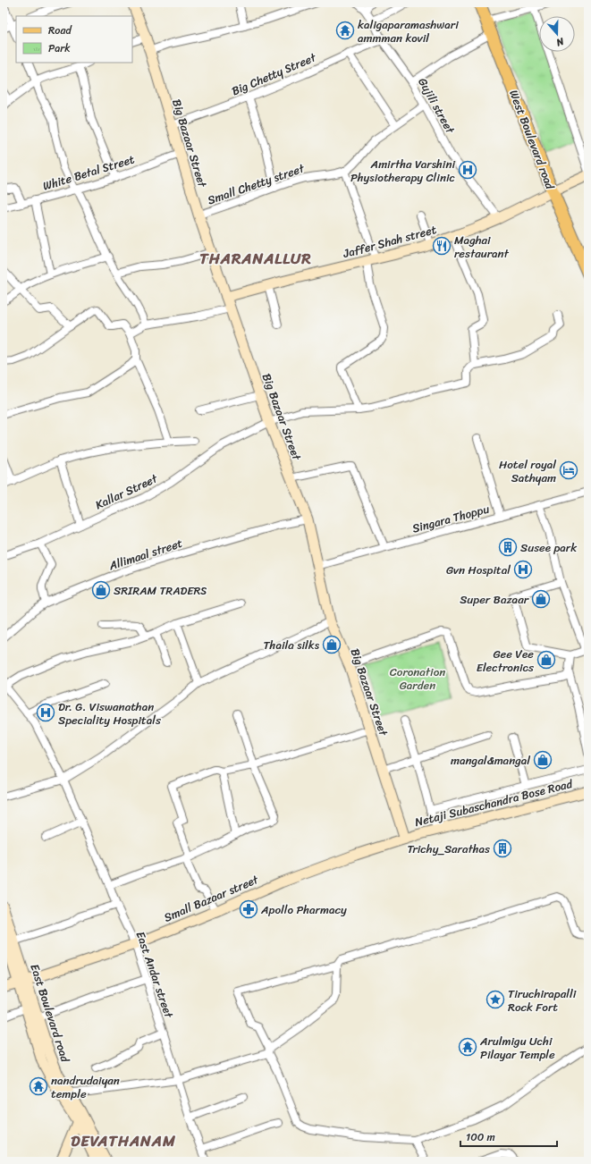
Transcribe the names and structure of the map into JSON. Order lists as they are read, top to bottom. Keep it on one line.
{"streets":{"main road":["West Boulevard road"],"street":["Big Chetty Street","Gujili street","Big Bazaar Street","White Betal Street","Small Chetty street","Jaffer Shah street","Kallar Street","Singara Thoppu","Allimaal street","Netaji Subaschandra Bose Road","Small Bazaar street","East Andar street","East Boulevard road"]},"crossings":[["Big Chetty Street","Gujili street"],["Big Chetty Street","Big Bazaar Street"],["Gujili street","Jaffer Shah street"],["West Boulevard road","Jaffer Shah street"],["Big Bazaar Street","White Betal Street"],["Big Bazaar Street","Small Chetty street"],["Big Bazaar Street","Jaffer Shah street"],["Big Bazaar Street","Kallar Street"],["Big Bazaar Street","Singara Thoppu"],["Big Bazaar Street","Allimaal street"],["Big Bazaar Street","Netaji Subaschandra Bose Road"],["Big Bazaar Street","Small Bazaar street"],["Netaji Subaschandra Bose Road","Small Bazaar street"],["Small Bazaar street","East Andar street"],["Small Bazaar street","East Boulevard road"]],"districts":["THARANALLUR","DEVATHANAM"],"parks":["Coronation Garden"],"places":{"temple":["kaligaparamashwari ammman kovil","Arulmigu Uchi Pilayar Temple","nandrudaiyan temple"],"hospital":["Amirtha Varshini Physiotherapy Clinic","Gvn Hospital","Dr. G. Viswanathan Speciality Hospitals"],"restaurant":["Maghai restaurant"],"hotel":["Hotel royal Sathyam"],"building":["Susee park","Trichy_Sarathas"],"shop":["SRIRAM TRADERS","Super Bazaar","Thaila silks","Gee Vee Electronics","mangal&mangal"],"pharmacy":["Apollo Pharmacy"],"place":["Tiruchirapalli Rock Fort"]},"legend":["Road","Park"],"scale_bar":"100 m","north":"bottom"}
